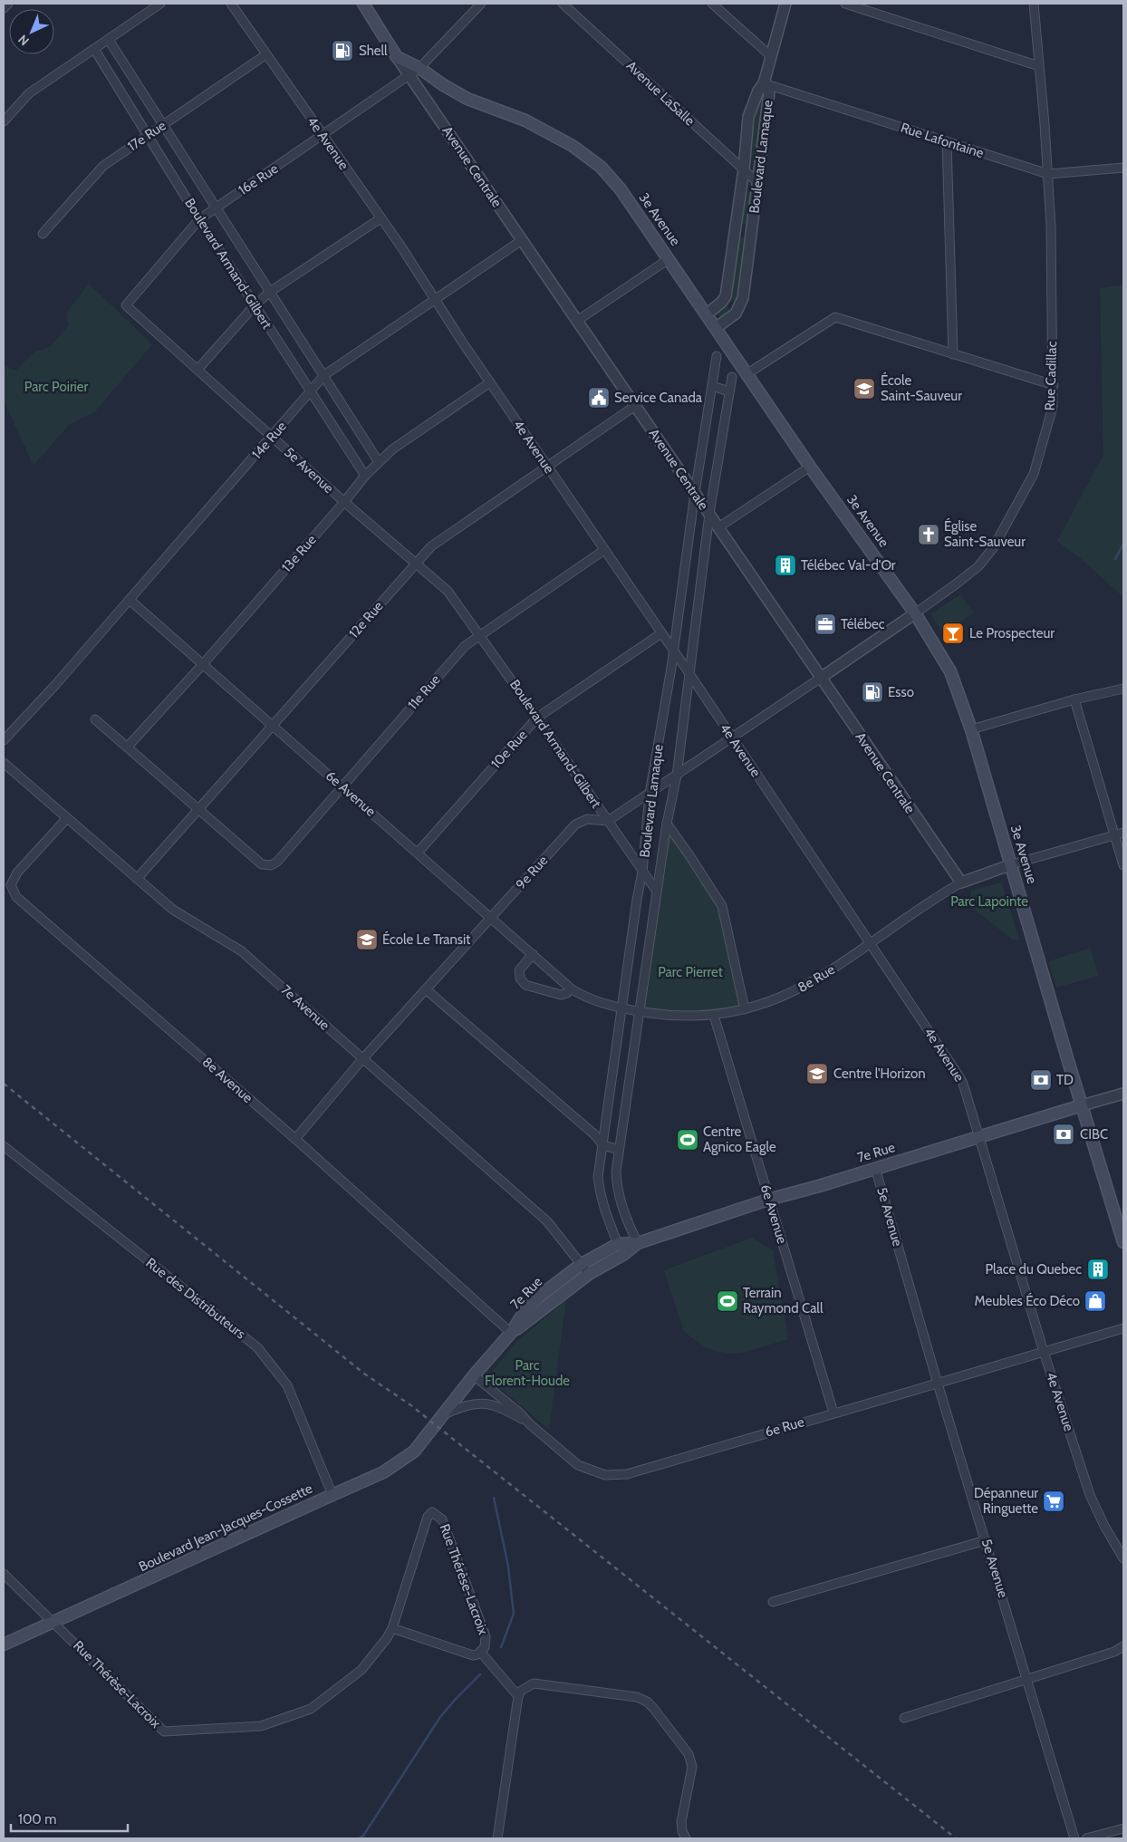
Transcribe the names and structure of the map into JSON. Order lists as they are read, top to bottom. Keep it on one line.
{"streets":{"main road":["3e Avenue","7e Rue","Boulevard Jean-Jacques-Cossette"],"street":["Avenue LaSalle","17e Rue","Rue Lafontaine","4e Avenue","Boulevard Lamaque","Avenue Centrale","16e Rue","Boulevard Armand-Gilbert","Rue Cadillac","14e Rue","5e Avenue","13e Rue","12e Rue","11e Rue","10e Rue","6e Avenue","9e Rue","8e Rue","7e Avenue","8e Avenue","Rue des Distributeurs","6e Rue","Rue Thérèse-Lacroix"]},"crossings":[["Avenue LaSalle","Boulevard Lamaque"],["17e Rue","4e Avenue"],["17e Rue","Boulevard Armand-Gilbert"],["Rue Lafontaine","Boulevard Lamaque"],["Rue Lafontaine","Rue Cadillac"],["4e Avenue","Boulevard Lamaque"],["4e Avenue","16e Rue"],["4e Avenue","14e Rue"],["4e Avenue","13e Rue"],["4e Avenue","12e Rue"],["4e Avenue","11e Rue"],["4e Avenue","10e Rue"],["4e Avenue","8e Rue"],["4e Avenue","7e Rue"],["4e Avenue","6e Rue"],["Boulevard Lamaque","Avenue Centrale"],["Boulevard Lamaque","3e Avenue"],["Boulevard Lamaque","Boulevard Armand-Gilbert"],["Boulevard Lamaque","8e Rue"],["Boulevard Lamaque","7e Rue"],["Avenue Centrale","16e Rue"],["Avenue Centrale","3e Avenue"],["Avenue Centrale","Rue Cadillac"],["Avenue Centrale","14e Rue"],["Avenue Centrale","12e Rue"],["Avenue Centrale","8e Rue"],["16e Rue","3e Avenue"],["16e Rue","Boulevard Armand-Gilbert"],["16e Rue","5e Avenue"],["3e Avenue","Rue Cadillac"],["3e Avenue","8e Rue"],["3e Avenue","7e Rue"],["Boulevard Armand-Gilbert","14e Rue"],["Boulevard Armand-Gilbert","5e Avenue"],["Boulevard Armand-Gilbert","13e Rue"],["Boulevard Armand-Gilbert","11e Rue"],["Boulevard Armand-Gilbert","10e Rue"],["Boulevard Armand-Gilbert","9e Rue"],["14e Rue","5e Avenue"],["14e Rue","6e Avenue"],["5e Avenue","13e Rue"],["5e Avenue","12e Rue"],["5e Avenue","7e Rue"],["5e Avenue","6e Rue"],["13e Rue","6e Avenue"],["12e Rue","11e Rue"],["12e Rue","6e Avenue"],["12e Rue","7e Avenue"],["11e Rue","6e Avenue"],["10e Rue","6e Avenue"],["6e Avenue","9e Rue"],["6e Avenue","8e Rue"],["6e Avenue","7e Rue"],["6e Avenue","6e Rue"],["9e Rue","7e Avenue"],["9e Rue","8e Avenue"],["7e Avenue","8e Avenue"],["7e Avenue","7e Rue"],["8e Avenue","7e Rue"],["7e Rue","6e Rue"],["7e Rue","Boulevard Jean-Jacques-Cossette"],["Rue des Distributeurs","Boulevard Jean-Jacques-Cossette"],["Boulevard Jean-Jacques-Cossette","Rue Thérèse-Lacroix"]],"parks":["Parc Poirier","Parc Lapointe","Parc Pierret","Parc Florent-Houde"],"places":{"fuel station":["Shell","Esso"],"school or university":["École Saint-Sauveur","École Le Transit","Centre l'Horizon"],"public building":["Service Canada"],"church":["Église Saint-Sauveur"],"building":["Télébec Val-d'Or","Place du Quebec"],"office":["Télébec"],"bar":["Le Prospecteur"],"bank":["TD","CIBC"],"sports":["Centre Agnico Eagle","Terrain Raymond Call"],"shop":["Meubles Éco Déco"],"supermarket":["Dépanneur Ringuette"]},"scale_bar":"100 m","north":"bottom left"}
